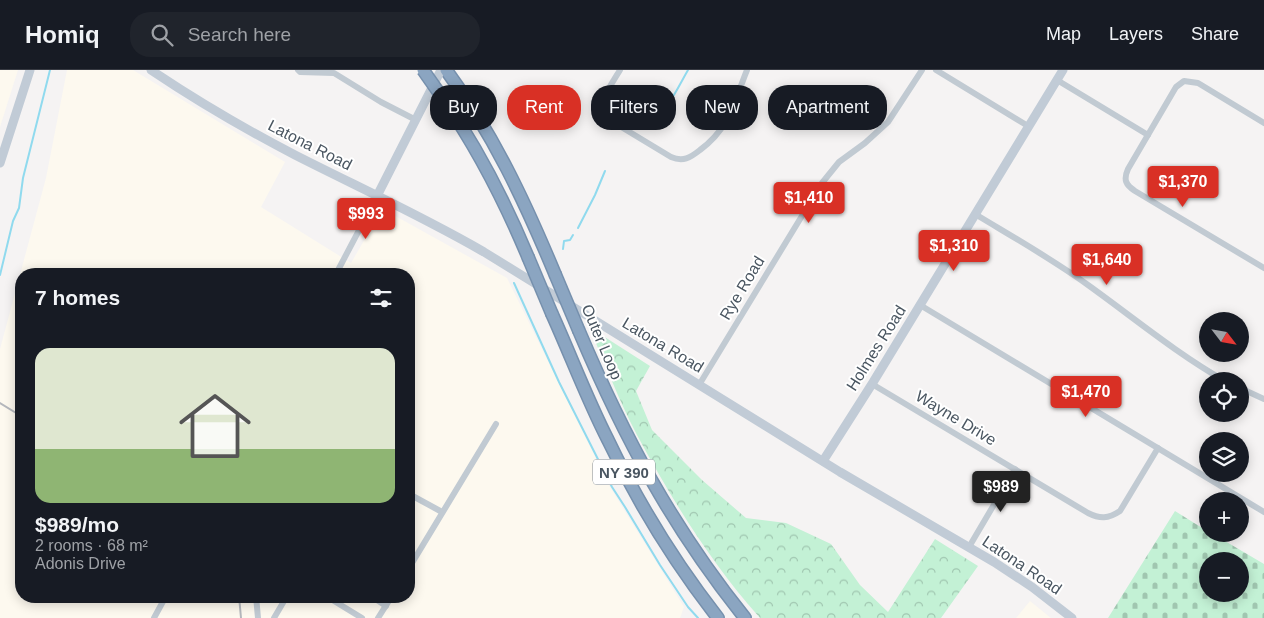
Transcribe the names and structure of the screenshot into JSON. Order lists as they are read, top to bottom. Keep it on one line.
{"streets":{"highway":["Outer Loop","NY 390"],"street":["Latona Road","Rye Road","Holmes Road","Wayne Drive"]},"crossings":[["Latona Road","Rye Road"],["Latona Road","Holmes Road"],["Holmes Road","Wayne Drive"]],"north":"bottom right","page":{"header":"Homiq","search":"Search here","nav":["Map","Layers","Share"],"chip":["Buy","Rent","Filters","New","Apartment"],"price":["$1,370","$1,410","$993","$1,310","$1,640","$1,470","$989"],"heading":"7 homes","map_buttons":["+","−"],"list":[{"name":"$989/mo","note":"2 rooms · 68 m² · Adonis Drive"}]}}
